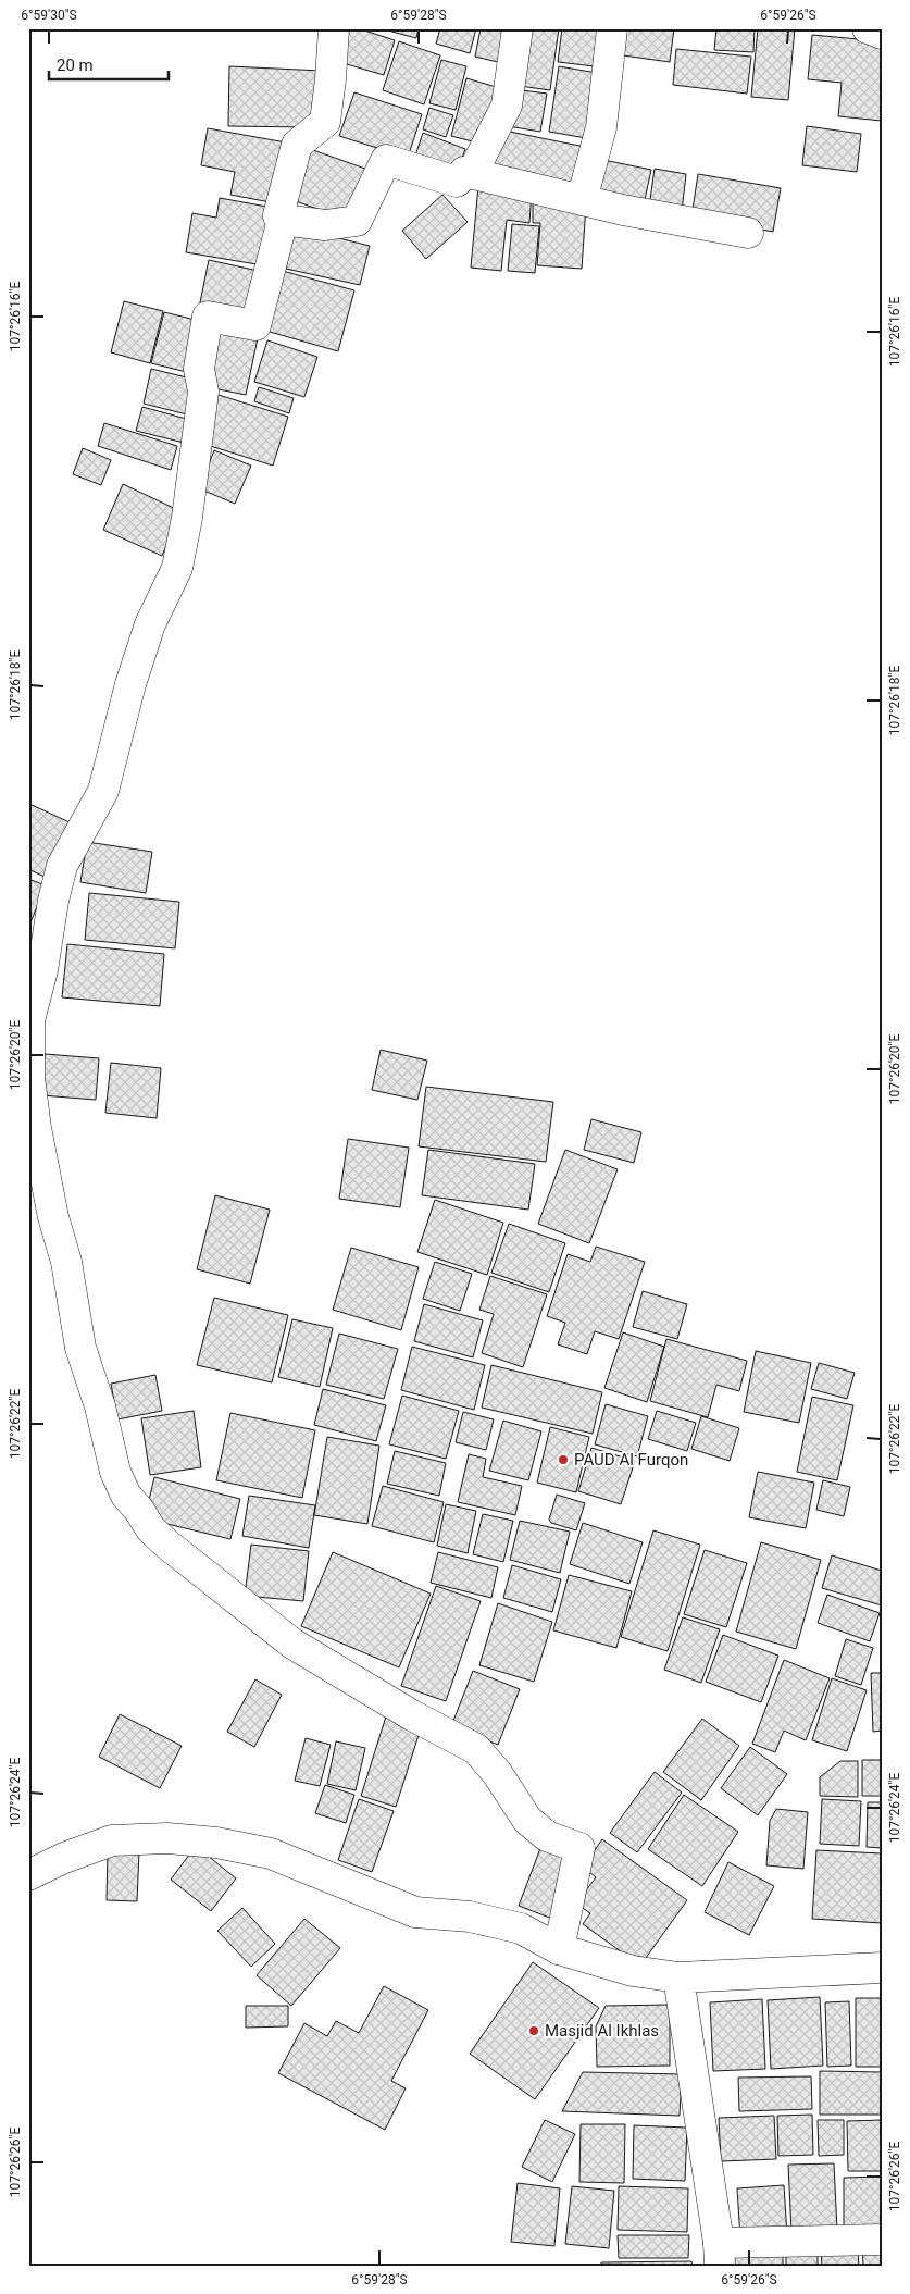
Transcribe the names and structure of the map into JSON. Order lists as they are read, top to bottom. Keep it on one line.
{"places":["PAUD Al Furqon","Masjid Al Ikhlas"],"scale_bar":"20 m","coordinates":["6°59'30\"S","6°59'28\"S","6°59'26\"S","107°26'16\"E","107°26'18\"E","107°26'20\"E","107°26'22\"E","107°26'24\"E","107°26'26\"E"]}
